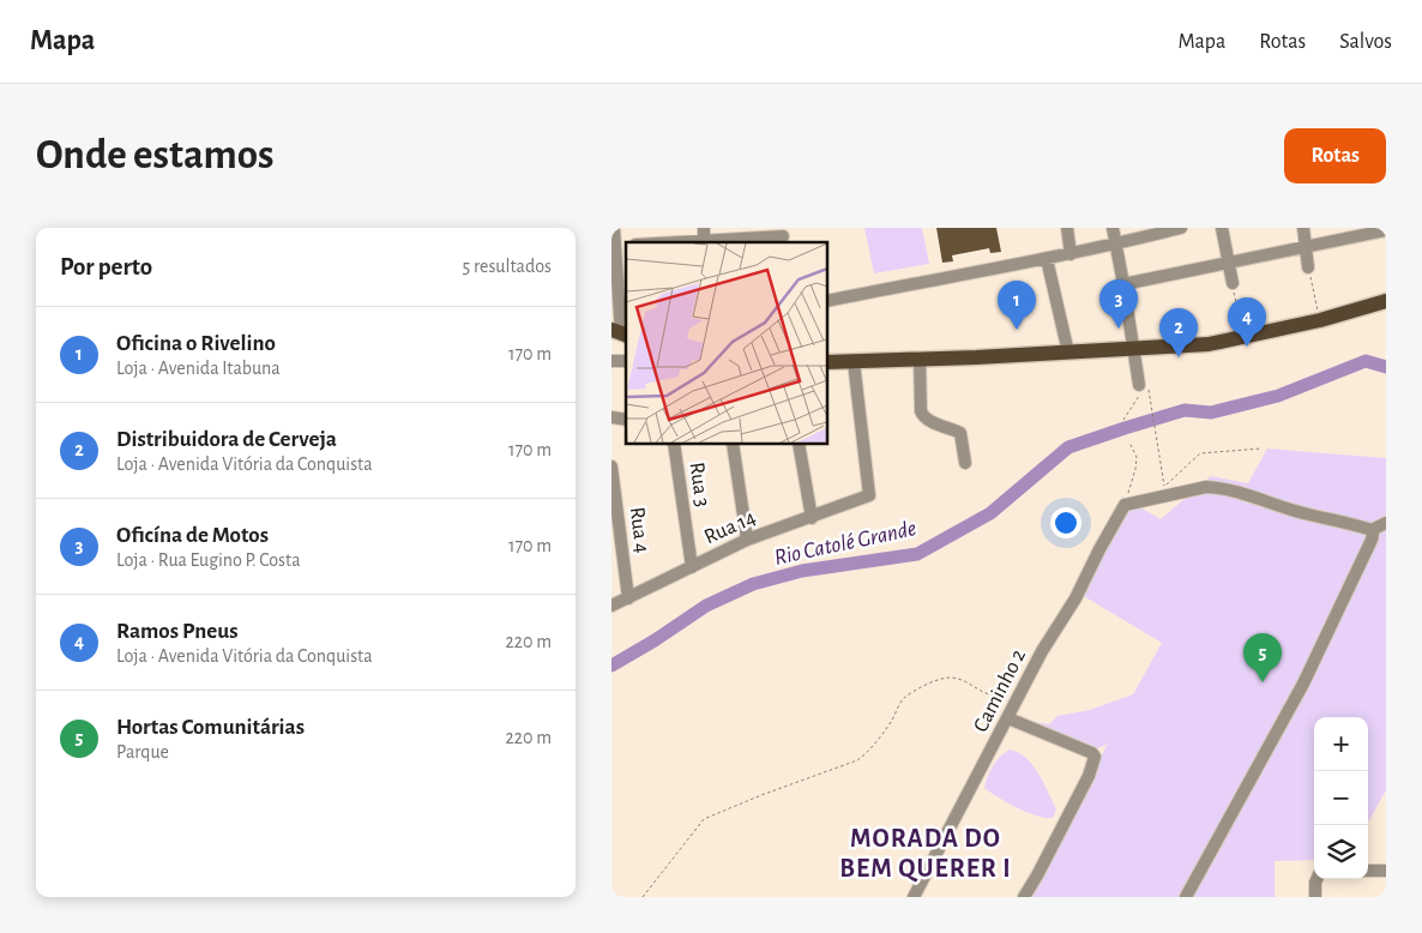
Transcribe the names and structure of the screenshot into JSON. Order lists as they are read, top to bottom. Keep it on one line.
{"streets":{"street":["Rua 3","Rua 14","Rua 4","Caminho 2"]},"crossings":[["Rua 3","Rua 14"],["Rua 14","Rua 4"]],"districts":["MORADA DO BEM QUERER I"],"water":["Rio Catolé Grande"],"page":{"header":"Mapa","nav":["Mapa","Rotas","Salvos"],"buttons":"Rotas","title":"Onde estamos","heading":["Por perto","5 resultados"],"pins":["3","1","4","2","5"],"list":[{"mark":"1","name":"Oficina o Rivelino","note":"Loja · Avenida Itabuna","value":"170 m"},{"mark":"2","name":"Distribuidora de Cerveja","note":"Loja · Avenida Vitória da Conquista","value":"170 m"},{"mark":"3","name":"Oficína de Motos","note":"Loja · Rua Eugino P. Costa","value":"170 m"},{"mark":"4","name":"Ramos Pneus","note":"Loja · Avenida Vitória da Conquista","value":"220 m"},{"mark":"5","name":"Hortas Comunitárias","note":"Parque","value":"220 m"}],"map_buttons":["+","−"]}}
